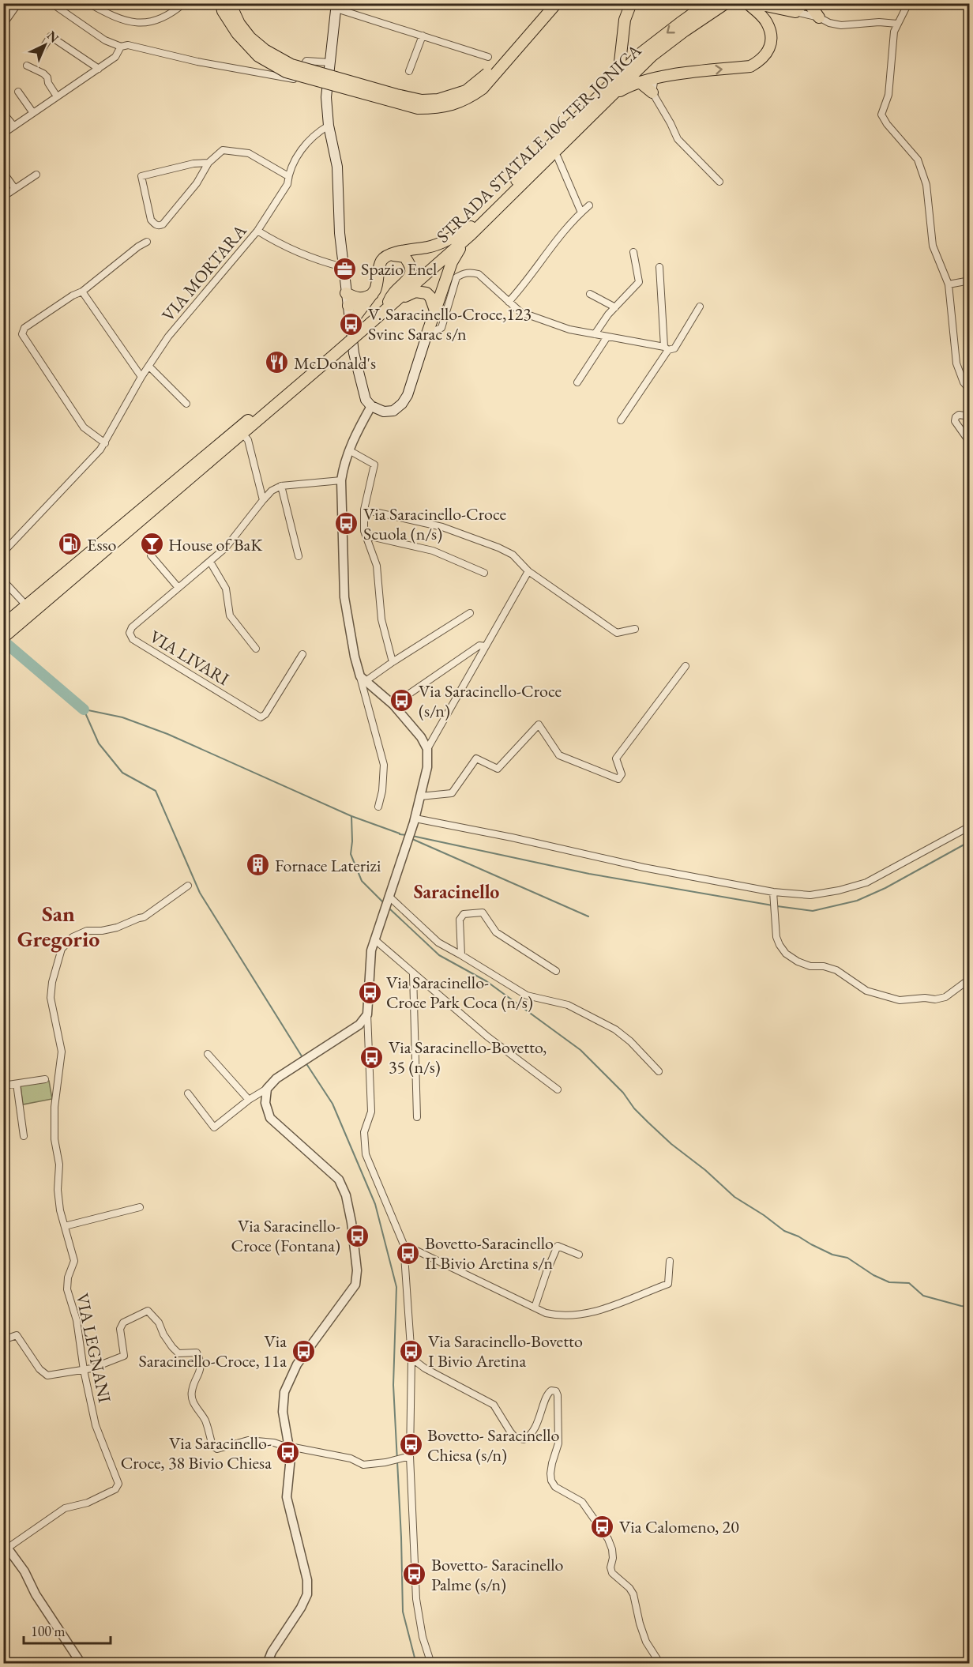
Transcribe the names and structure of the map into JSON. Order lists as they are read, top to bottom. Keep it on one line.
{"streets":{"main road":["STRADA STATALE 106 TER JONICA"],"street":["VIA MORTARA","VIA LIVARI","VIA LEGNANI"]},"districts":["Saracinello","San Gregorio"],"places":{"office":["Spazio Enel"],"bus stop":["V. Saracinello-Croce,123 Svinc Sarac s/n","Via Saracinello-Croce Scuola (n/s)","Via Saracinello-Croce (s/n)","Via Saracinello- Croce Park Coca (n/s)","Via Saracinello-Bovetto, 35 (n/s)","Via Saracinello- Croce (Fontana)","Bovetto-Saracinello II Bivio Aretina s/n","Via Saracinello-Croce, 11a","Via Saracinello-Bovetto I Bivio Aretina","Bovetto- Saracinello Chiesa (s/n)","Via Saracinello- Croce, 38 Bivio Chiesa","Via Calomeno, 20","Bovetto- Saracinello Palme (s/n)"],"restaurant":["McDonald's"],"fuel station":["Esso"],"bar":["House of BaK"],"building":["Fornace Laterizi"]},"scale_bar":"100 m","north":"top right"}
